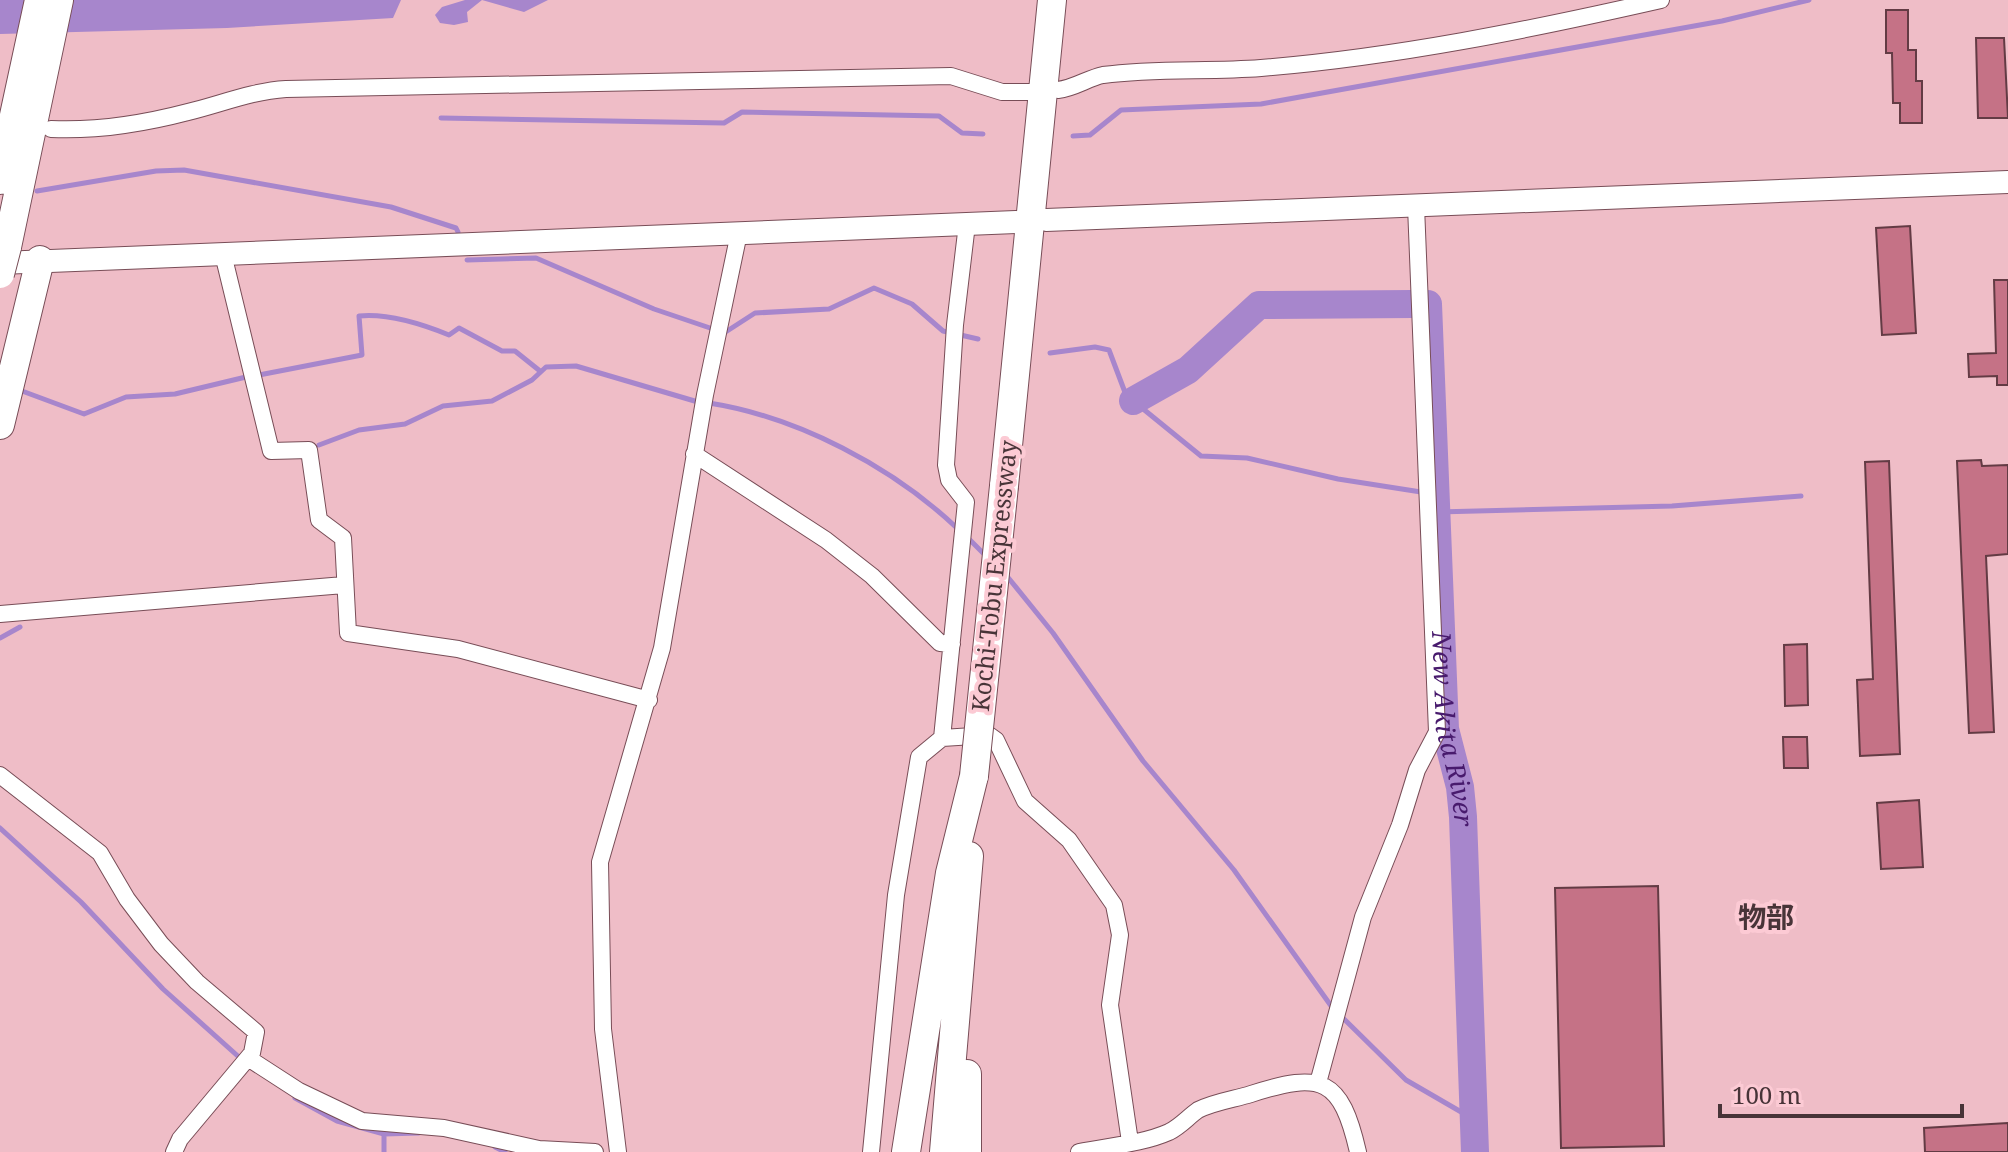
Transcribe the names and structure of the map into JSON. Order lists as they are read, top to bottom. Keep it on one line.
{"streets":{"highway":["Kochi-Tobu Expressway"]},"districts":["物部"],"water":["New Akita River"],"scale_bar":"100 m"}
